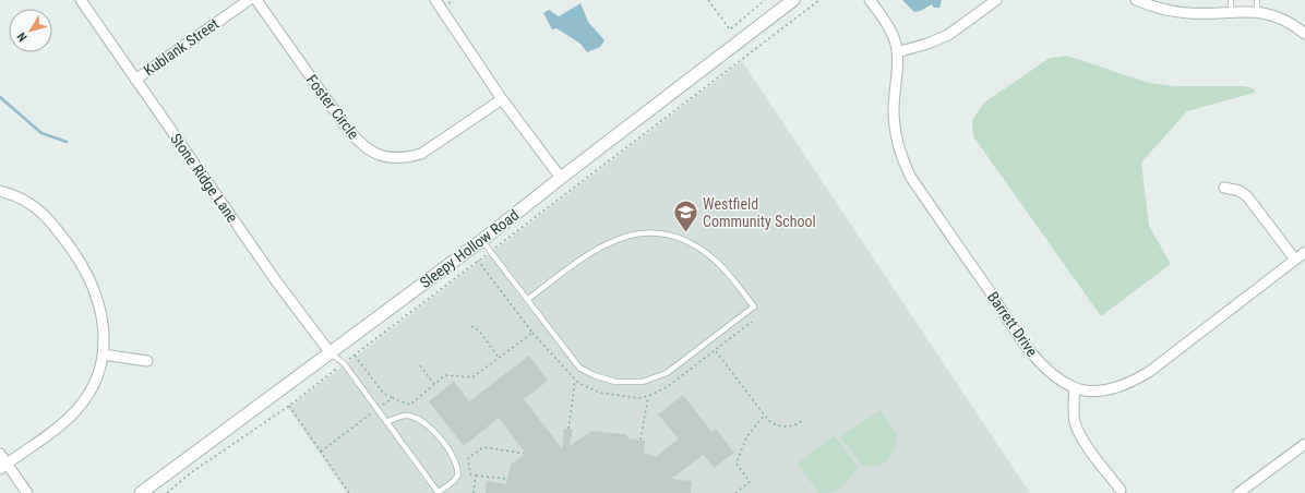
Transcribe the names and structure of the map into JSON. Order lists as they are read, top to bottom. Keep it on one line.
{"streets":{"street":["Kublank Street","Foster Circle","Stone Ridge Lane","Sleepy Hollow Road","Barrett Drive"]},"crossings":[["Kublank Street","Stone Ridge Lane"],["Stone Ridge Lane","Sleepy Hollow Road"]],"places":{"school or university":["Westfield Community School"]},"north":"bottom left"}
